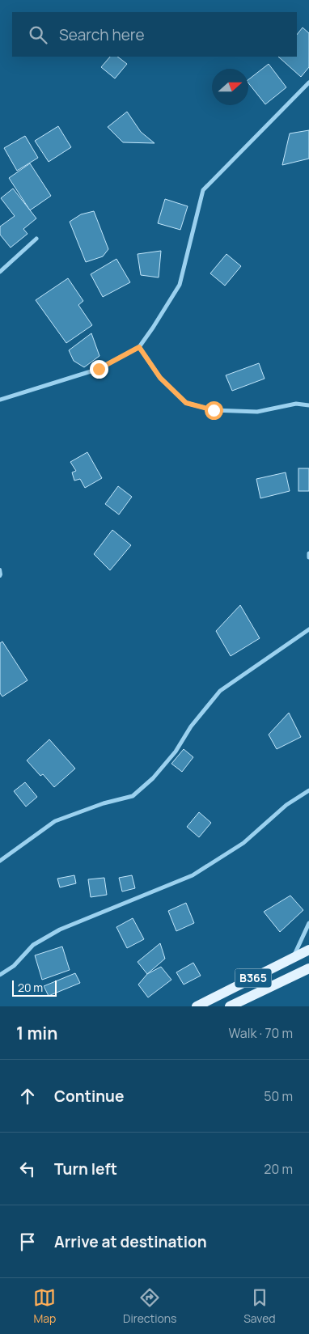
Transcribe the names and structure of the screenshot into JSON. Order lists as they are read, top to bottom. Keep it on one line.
{"streets":{"main road":["B365"]},"scale_bar":"20 m","north":"right","page":{"search":"Search here","scale":"20 m","heading":["1 min","Walk · 70 m"],"list":[["Continue","50 m"],["Turn left","20 m"],"Arrive at destination"],"nav":["Map","Directions","Saved"]}}
